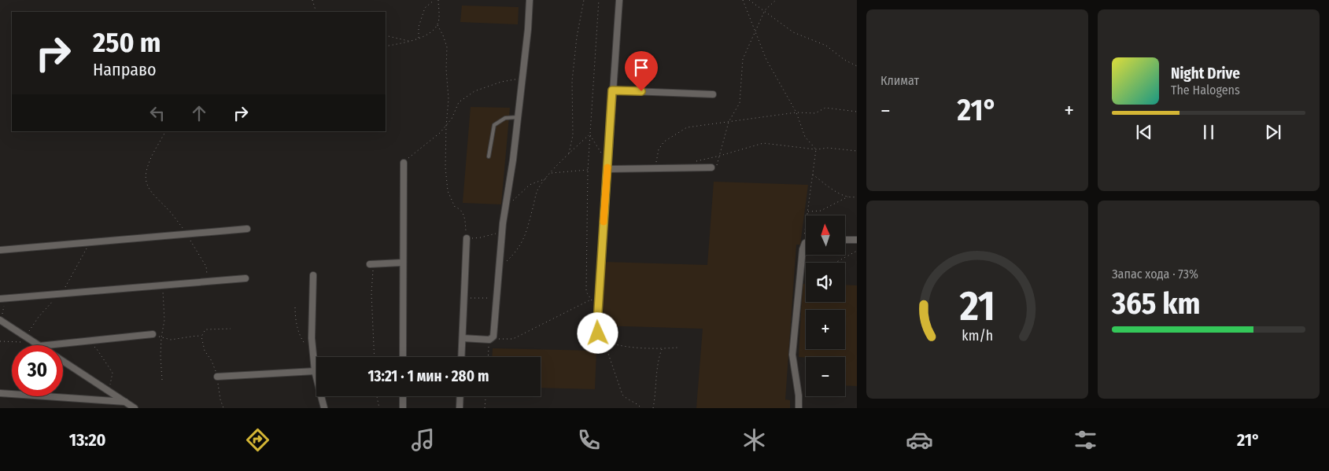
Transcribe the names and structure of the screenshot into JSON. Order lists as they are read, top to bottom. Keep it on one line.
{"north":"top","page":{"tile":["Климат",["Запас хода · 73%","365 km"]],"turn":["250 m","Направо"],"song":["Night Drive","The Halogens"],"heat":["−","21°","+"],"map_buttons":["+","−"],"limit":"30","trip":"13:21 · 1 мин · 280 m","tabs":["13:20","21°"],"gauge":["21","km/h"]}}
